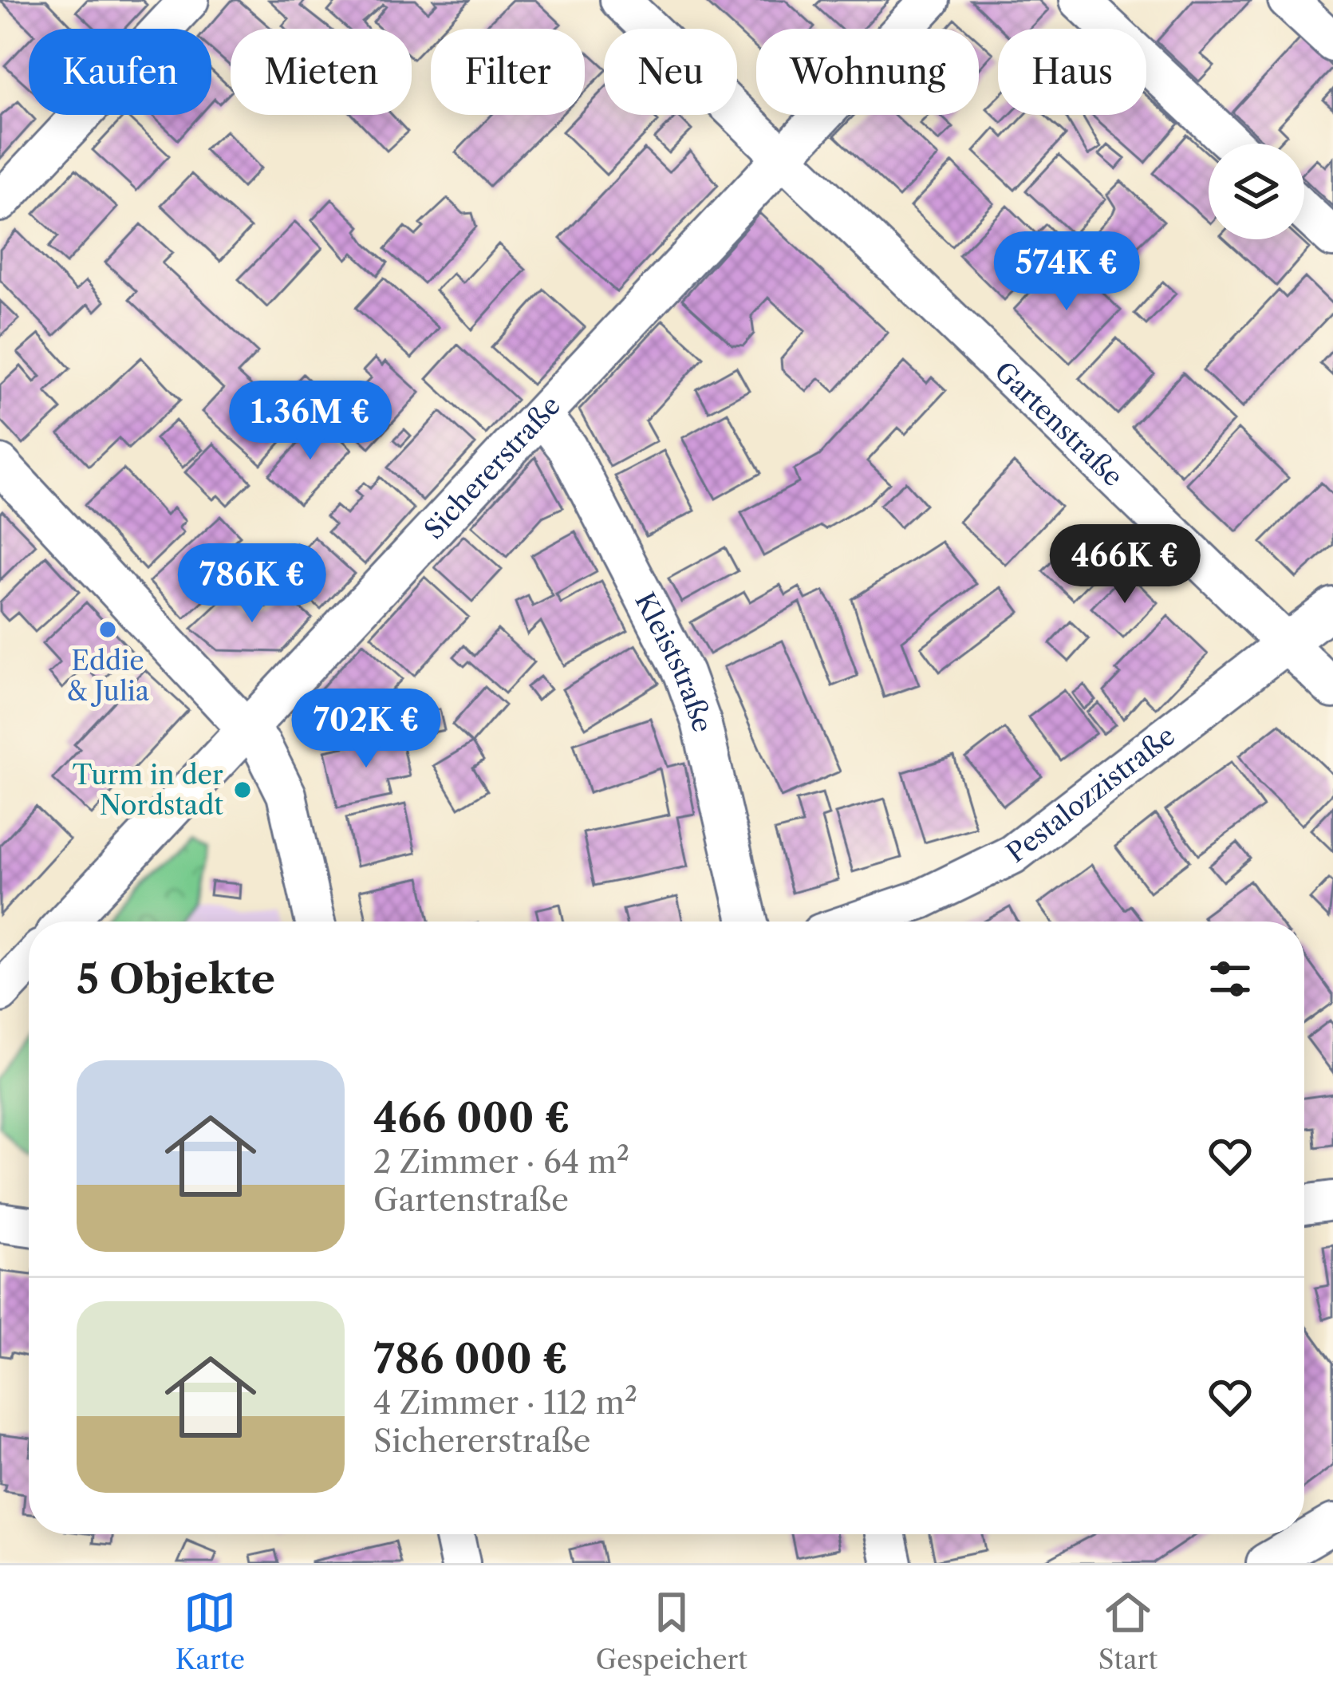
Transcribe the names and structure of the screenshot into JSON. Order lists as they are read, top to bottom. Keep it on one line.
{"streets":{"street":["Gartenstraße","Sichererstraße","Kleiststraße","Pestalozzistraße"]},"crossings":[["Gartenstraße","Sichererstraße"],["Gartenstraße","Pestalozzistraße"],["Sichererstraße","Kleiststraße"]],"places":["Eddie & Julia","Turm in der Nordstadt"],"page":{"chip":["Kaufen","Mieten","Filter","Neu","Wohnung","Haus"],"price":["574K €","1.36M €","466K €","786K €","702K €"],"heading":"5 Objekte","list":[{"name":"466 000 €","note":"2 Zimmer · 64 m² · Gartenstraße"},{"name":"786 000 €","note":"4 Zimmer · 112 m² · Sichererstraße"}],"tabs":["Karte","Gespeichert","Start"]}}
